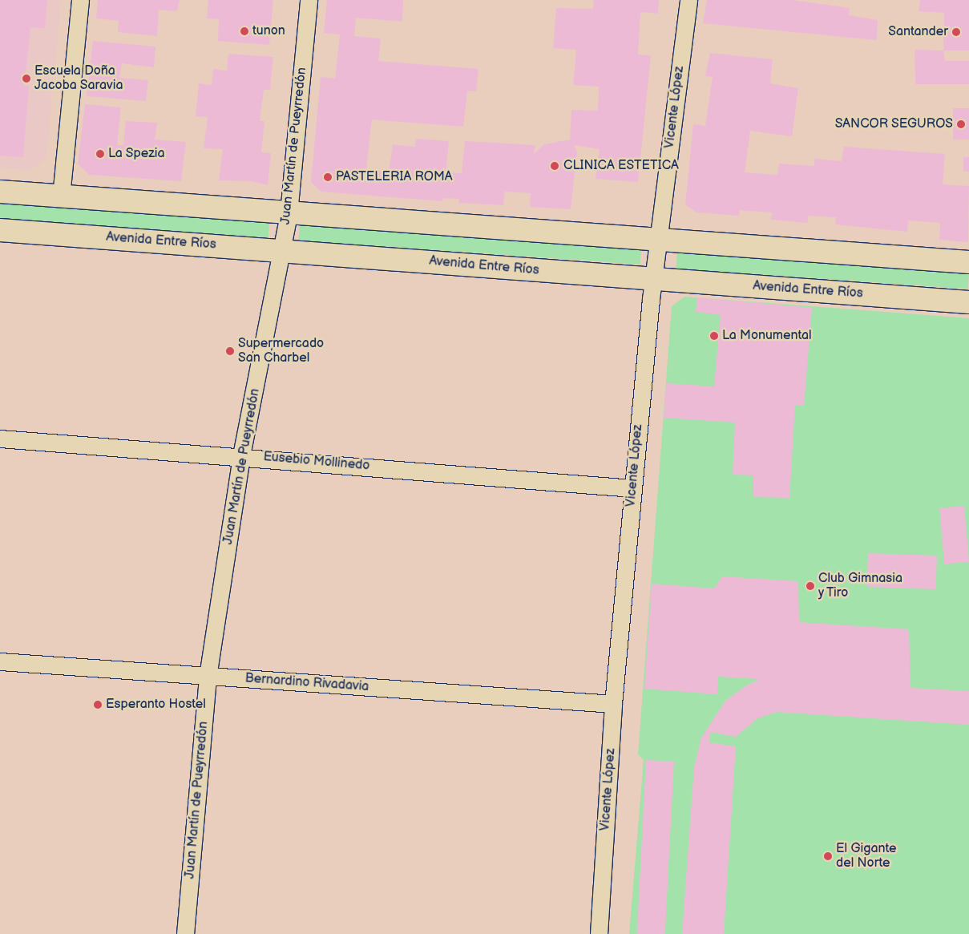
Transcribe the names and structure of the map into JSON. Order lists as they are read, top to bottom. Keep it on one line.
{"streets":{"main road":["Avenida Entre Ríos"],"street":["Vicente López","Juan Martín de Pueyrredón","Eusebio Mollinedo","Bernardino Rivadavia"]},"crossings":[["Vicente López","Avenida Entre Ríos"],["Vicente López","Eusebio Mollinedo"],["Vicente López","Bernardino Rivadavia"],["Juan Martín de Pueyrredón","Avenida Entre Ríos"],["Juan Martín de Pueyrredón","Eusebio Mollinedo"],["Juan Martín de Pueyrredón","Bernardino Rivadavia"]],"places":["tunon","Santander","Escuela Doña Jacoba Saravia","SANCOR SEGUROS","La Spezia","CLINICA ESTETICA","PASTELERIA ROMA","La Monumental","Supermercado San Charbel","Club Gimnasia y Tiro","Esperanto Hostel","El Gigante del Norte"]}
